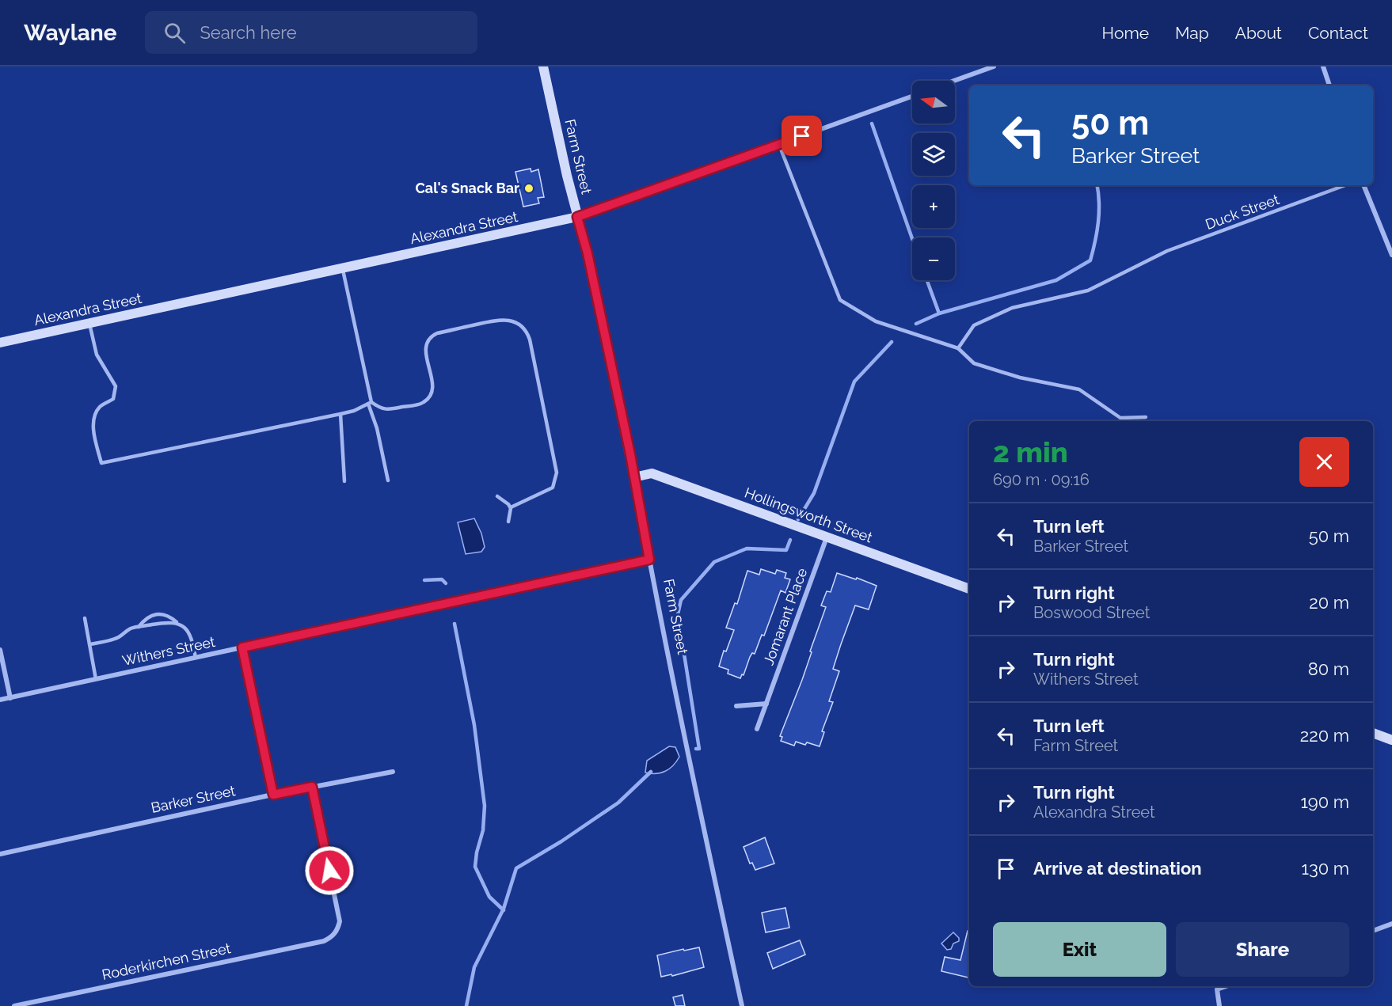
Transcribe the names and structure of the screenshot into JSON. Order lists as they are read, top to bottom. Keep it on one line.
{"streets":{"street":["Farm Street","Alexandra Street","Hollingsworth Street","Jomarant Place","Withers Street","Barker Street","Roderkirchen Street"],"lane":["Duck Street"]},"crossings":[["Farm Street","Alexandra Street"],["Farm Street","Hollingsworth Street"],["Farm Street","Withers Street"],["Hollingsworth Street","Jomarant Place"],["Barker Street","Roderkirchen Street"]],"places":["Cal's Snack Bar"],"north":"left","page":{"header":"Waylane","search":"Search here","nav":["Home","Map","About","Contact"],"map_buttons":["+","−"],"turn":["50 m","Barker Street"],"heading":["2 min","690 m · 09:16"],"list":[{"name":"Turn left","note":"Barker Street","value":"50 m"},{"name":"Turn right","note":"Boswood Street","value":"20 m"},{"name":"Turn right","note":"Withers Street","value":"80 m"},{"name":"Turn left","note":"Farm Street","value":"220 m"},{"name":"Turn right","note":"Alexandra Street","value":"190 m"},{"name":"Arrive at destination","value":"130 m"}],"buttons":["Exit","Share"]}}
